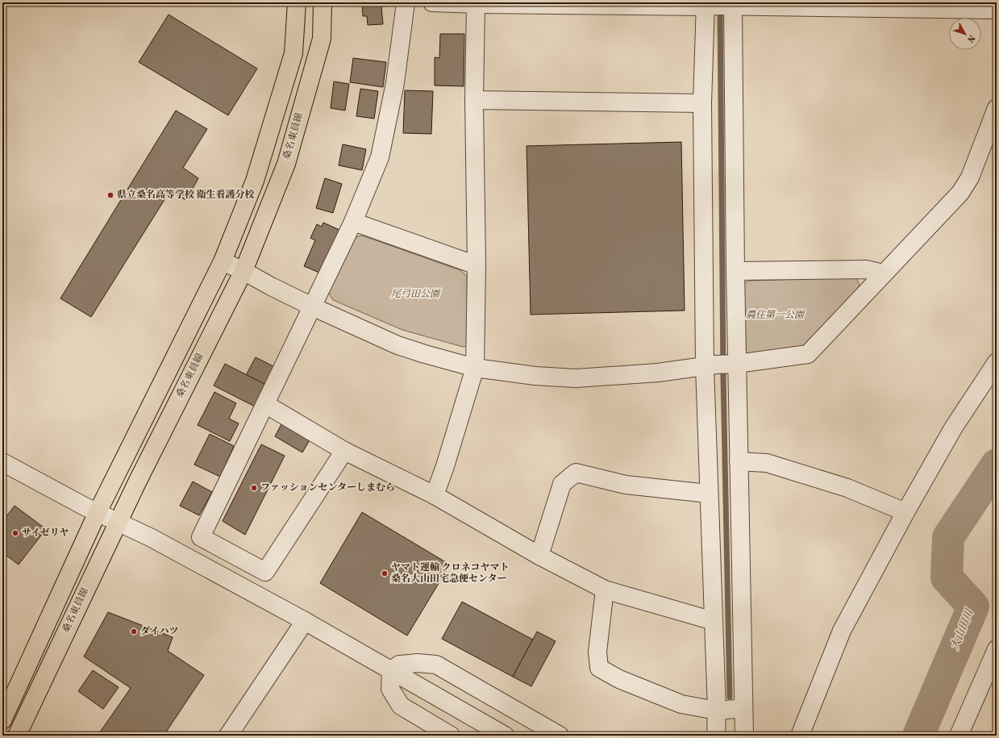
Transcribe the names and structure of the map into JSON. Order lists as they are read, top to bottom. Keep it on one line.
{"streets":{"main road":["桑名東員線"]},"water":["大山田川"],"parks":["尾弓田公園","農住第一公園"],"places":["県立桑名高等学校 衛生看護分校","ファッションセンターしまむら","サイゼリヤ","ヤマト運輸 クロネコヤマト 桑名大山田宅急便センター","ダイハツ"],"north":"bottom right"}
